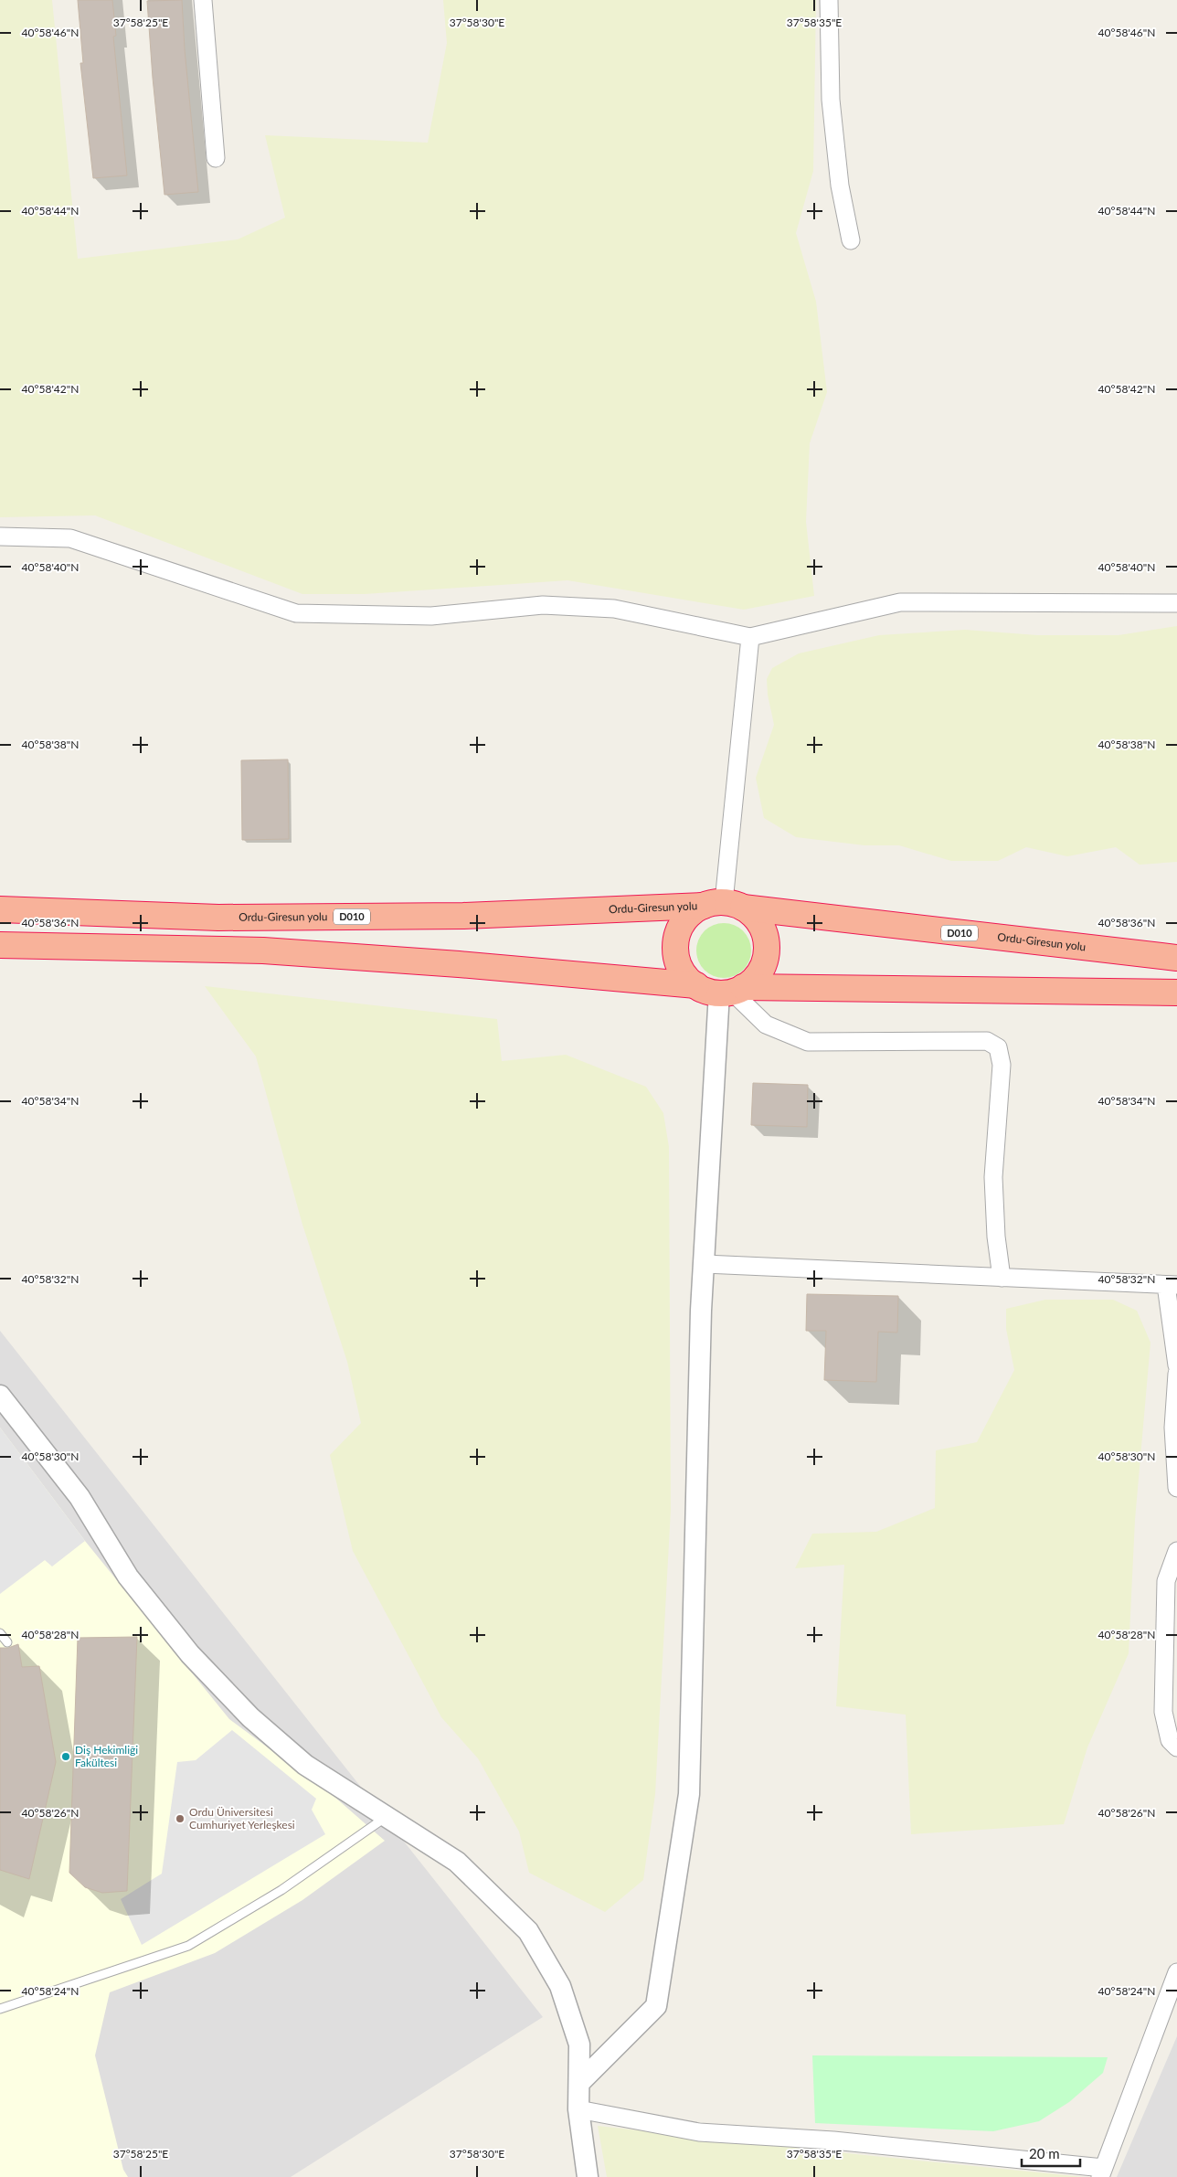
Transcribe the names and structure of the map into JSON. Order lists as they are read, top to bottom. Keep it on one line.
{"streets":{"highway":["Ordu-Giresun yolu","D010"]},"places":["Diş Hekimliği Fakültesi","Ordu Üniversitesi Cumhuriyet Yerleşkesi"],"scale_bar":"20 m","coordinates":["37°58'25\"E","37°58'30\"E","37°58'35\"E","40°58'46\"N","40°58'44\"N","40°58'42\"N","40°58'40\"N","40°58'38\"N","40°58'36\"N","40°58'34\"N","40°58'32\"N","40°58'30\"N","40°58'28\"N","40°58'26\"N","40°58'24\"N"]}
